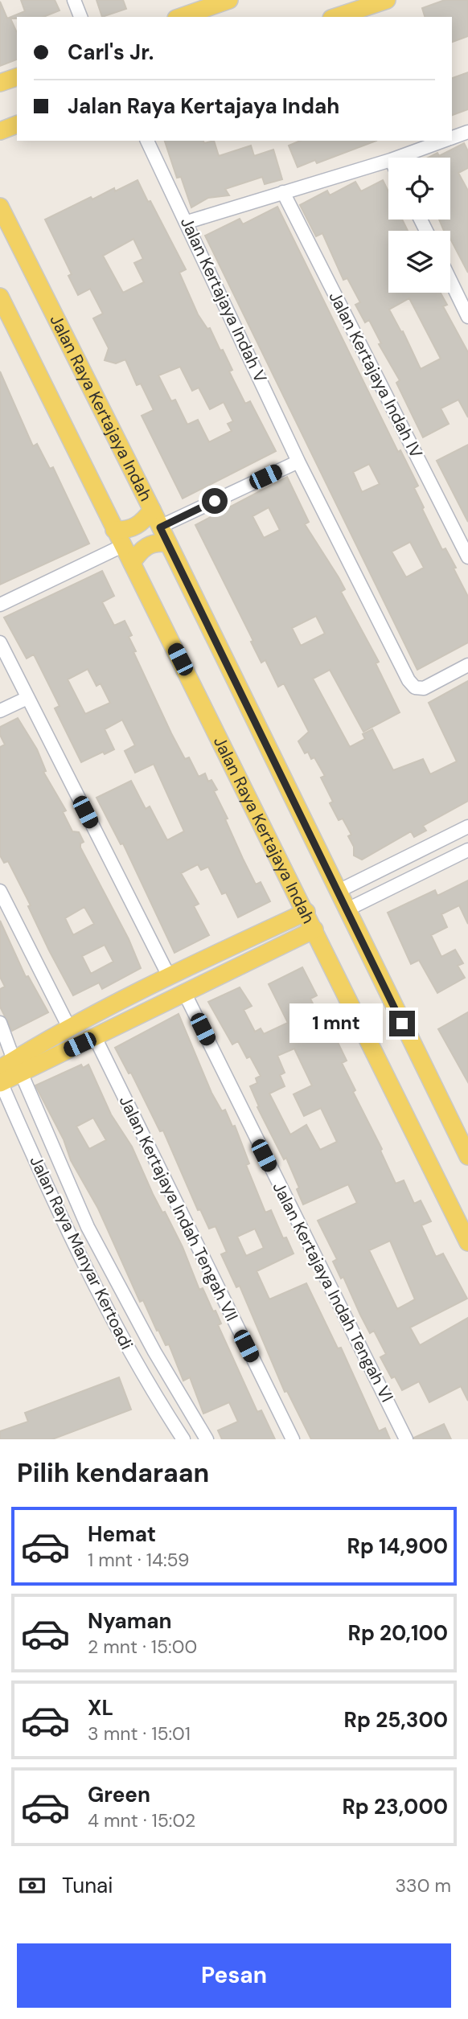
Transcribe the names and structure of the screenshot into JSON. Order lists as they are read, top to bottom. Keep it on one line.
{"streets":{"main road":["Jalan Raya Kertajaya Indah"],"street":["Jalan Kertajaya Indah V","Jalan Kertajaya Indah IV","Jalan Kertajaya Indah Tengah VII","Jalan Raya Manyar Kertoadi","Jalan Kertajaya Indah Tengah VI"]},"page":{"banner":["Carl's Jr.","Jalan Raya Kertajaya Indah"],"bubble":"1 mnt","heading":"Pilih kendaraan","list":[{"name":"Hemat","note":"1 mnt · 14:59","value":"Rp 14,900"},{"name":"Nyaman","note":"2 mnt · 15:00","value":"Rp 20,100"},{"name":"XL","note":"3 mnt · 15:01","value":"Rp 25,300"},{"name":"Green","note":"4 mnt · 15:02","value":"Rp 23,000"}],"pay":["Tunai","330 m"],"buttons":"Pesan"}}
